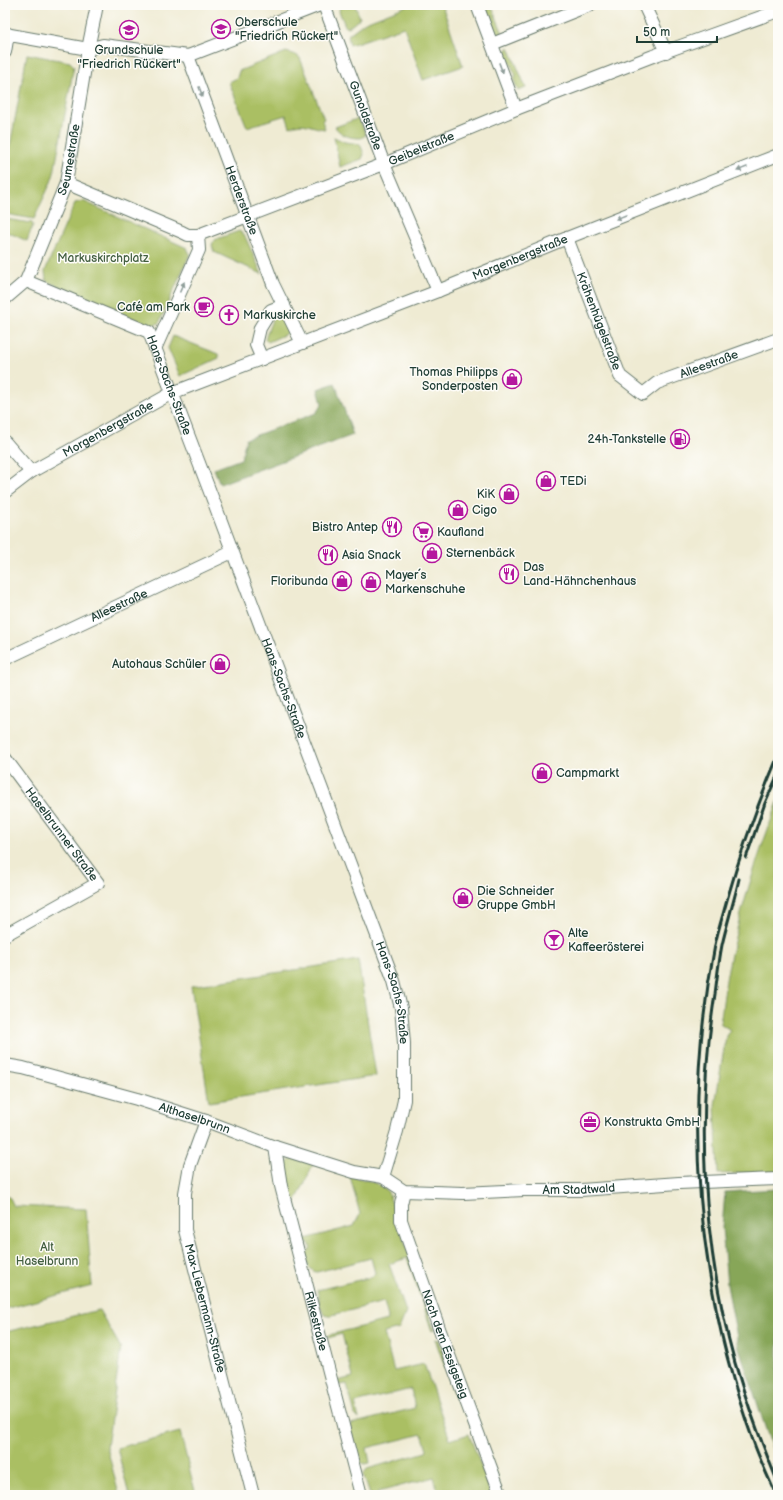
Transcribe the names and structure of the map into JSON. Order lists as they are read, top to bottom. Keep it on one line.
{"streets":{"street":["Gunoldstraße","Geibelstraße","Seumestraße","Herderstraße","Morgenbergstraße","Krähenhügelstraße","Alleestraße","Hans-Sachs-Straße","Haselbrunner Straße","Althaselbrunn","Am Stadtwald","Max-Liebermann-Straße","Rilkestraße","Nach dem Essigsteig"]},"crossings":[["Gunoldstraße","Geibelstraße"],["Gunoldstraße","Morgenbergstraße"],["Geibelstraße","Herderstraße"],["Seumestraße","Hans-Sachs-Straße"],["Herderstraße","Morgenbergstraße"],["Morgenbergstraße","Krähenhügelstraße"],["Morgenbergstraße","Hans-Sachs-Straße"],["Krähenhügelstraße","Alleestraße"],["Alleestraße","Hans-Sachs-Straße"],["Hans-Sachs-Straße","Althaselbrunn"],["Althaselbrunn","Max-Liebermann-Straße"],["Althaselbrunn","Rilkestraße"],["Am Stadtwald","Nach dem Essigsteig"]],"one_way":["Herderstraße"],"parks":["Markuskirchplatz","Alt Haselbrunn"],"places":{"school or university":["Oberschule \"Friedrich Rückert\"","Grundschule \"Friedrich Rückert\""],"cafe":["Café am Park"],"church":["Markuskirche"],"shop":["Thomas Philipps Sonderposten","TEDi","KiK","Cigo","Sternenbäck","Floribunda","Mayer´s Markenschuhe","Autohaus Schüler","Campmarkt","Die Schneider Gruppe GmbH"],"fuel station":["24h-Tankstelle"],"restaurant":["Bistro Antep","Asia Snack","Das Land-Hähnchenhaus"],"supermarket":["Kaufland"],"bar":["Alte Kaffeerösterei"],"office":["Konstrukta GmbH"]},"scale_bar":"50 m"}
